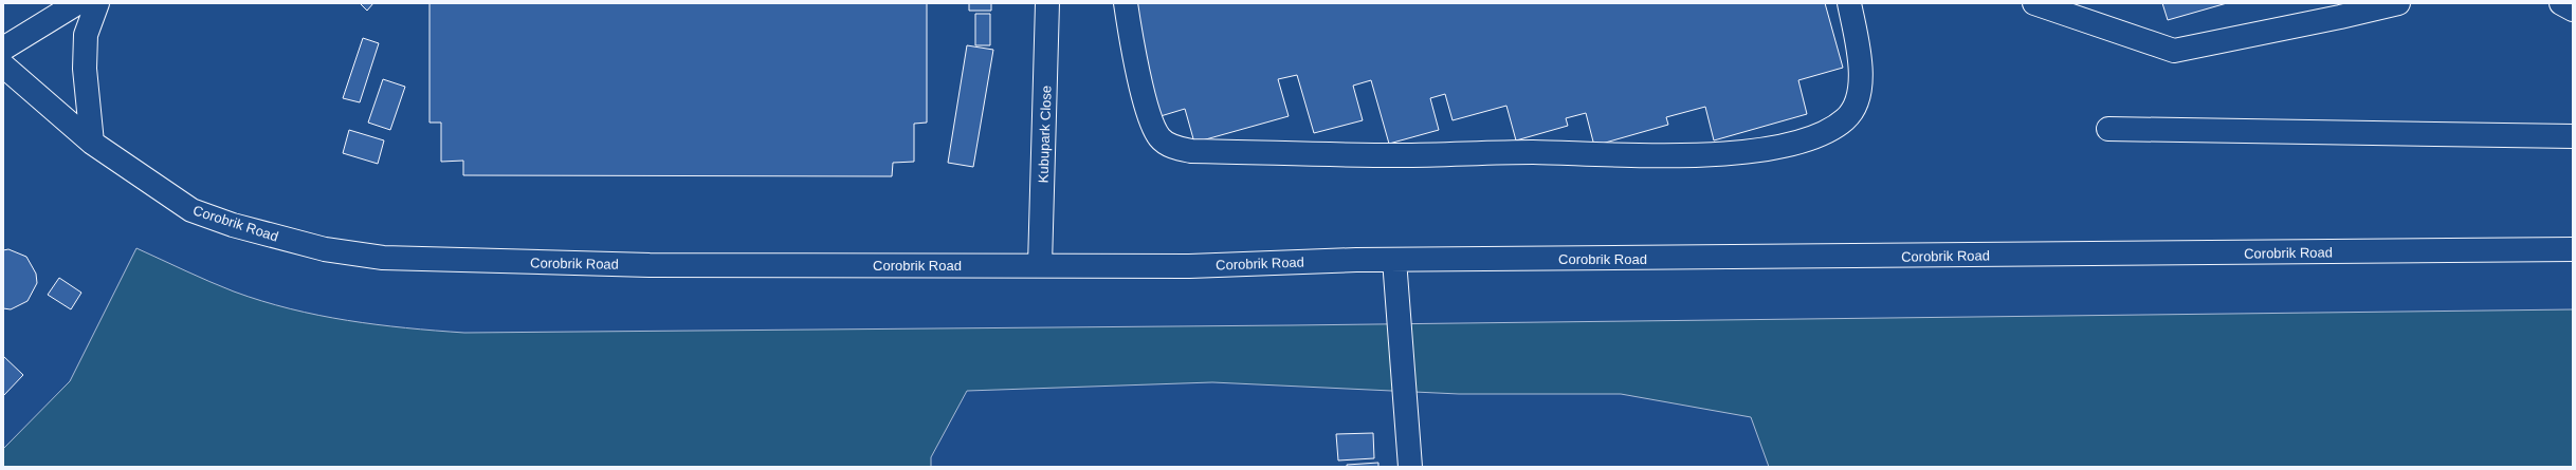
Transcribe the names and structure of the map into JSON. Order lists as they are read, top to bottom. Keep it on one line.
{"streets":{"street":["Kubupark Close","Corobrik Road"]},"crossings":[["Kubupark Close","Corobrik Road"]]}
